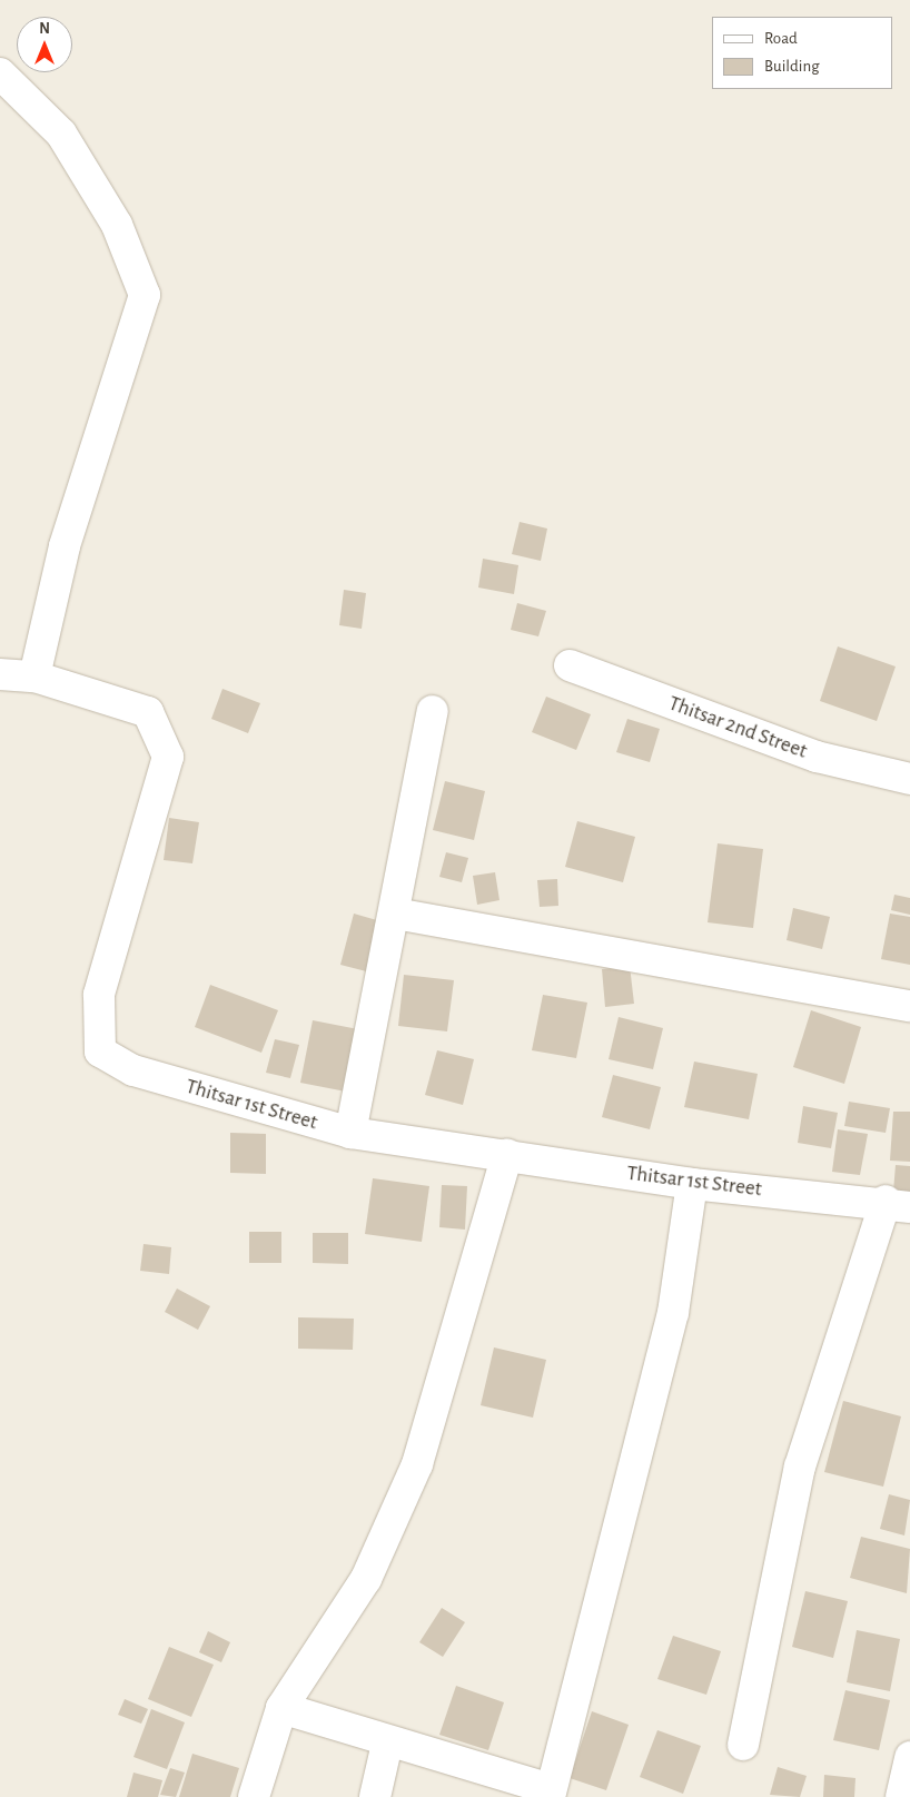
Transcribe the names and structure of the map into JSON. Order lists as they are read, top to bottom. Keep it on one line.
{"streets":{"street":["Thitsar 2nd Street","Thitsar 1st Street"]},"legend":["Road","Building"],"north":"top"}
